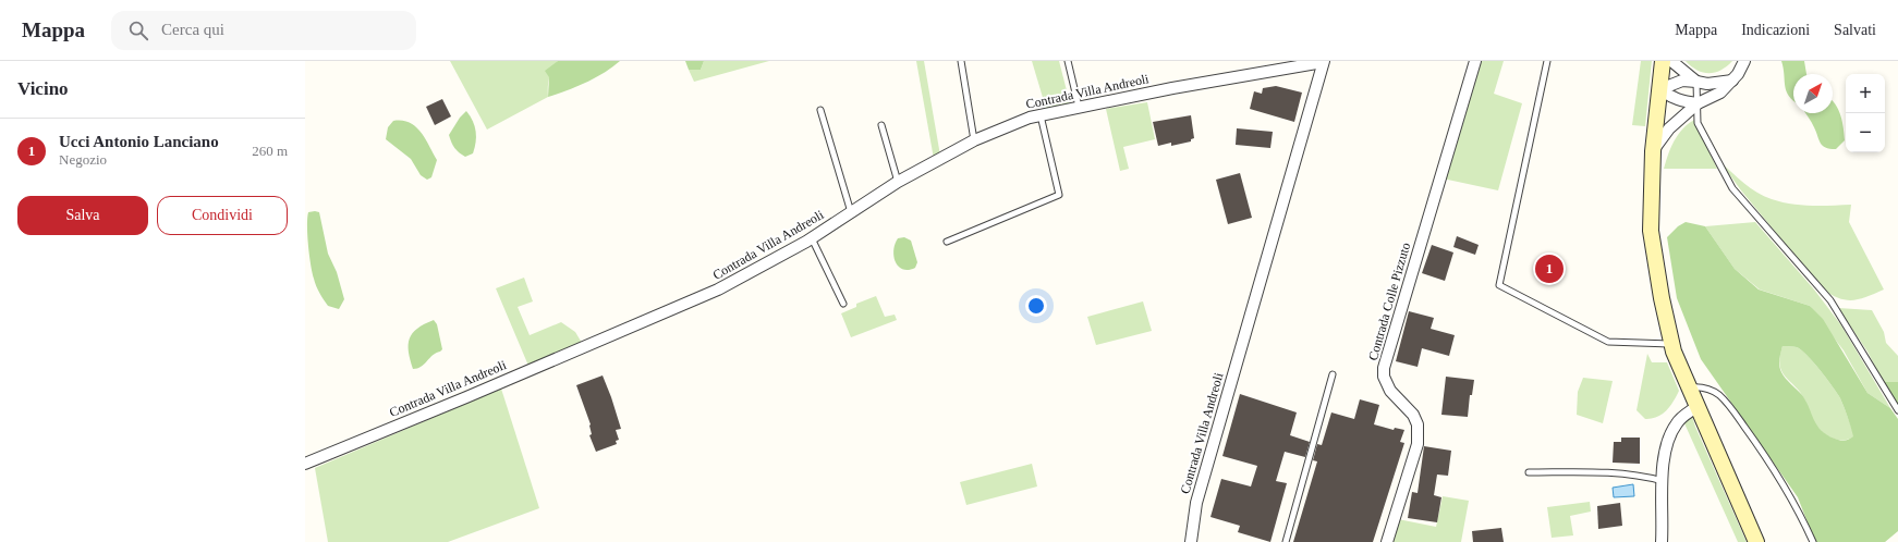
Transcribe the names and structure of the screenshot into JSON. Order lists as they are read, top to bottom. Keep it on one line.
{"streets":{"street":["Contrada Villa Andreoli","Contrada Colle Pizzuto"]},"north":"top right","page":{"header":"Mappa","search":"Cerca qui","nav":["Mappa","Indicazioni","Salvati"],"heading":"Vicino","map_buttons":["+","−"],"list":[{"mark":"1","name":"Ucci Antonio Lanciano","note":"Negozio","value":"260 m"}],"buttons":["Salva","Condividi"],"pins":"1"}}
